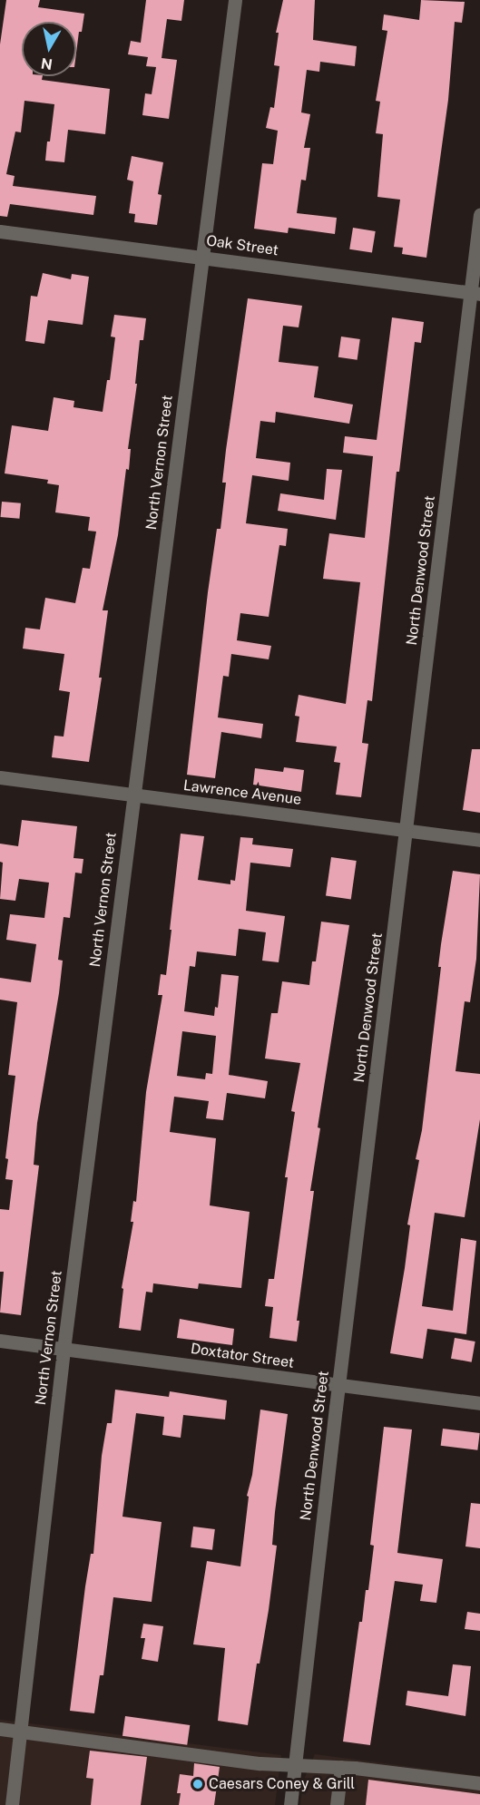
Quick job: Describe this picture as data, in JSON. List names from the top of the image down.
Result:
{
  "streets": {
    "street": [
      "Oak Street",
      "North Vernon Street",
      "North Denwood Street",
      "Lawrence Avenue",
      "Doxtator Street"
    ]
  },
  "crossings": [
    ["Oak Street", "North Vernon Street"],
    ["Oak Street", "North Denwood Street"],
    ["North Vernon Street", "Lawrence Avenue"],
    ["North Vernon Street", "Doxtator Street"],
    ["North Denwood Street", "Lawrence Avenue"],
    ["North Denwood Street", "Doxtator Street"]
  ],
  "places": ["Caesars Coney & Grill"],
  "north": "bottom"
}
